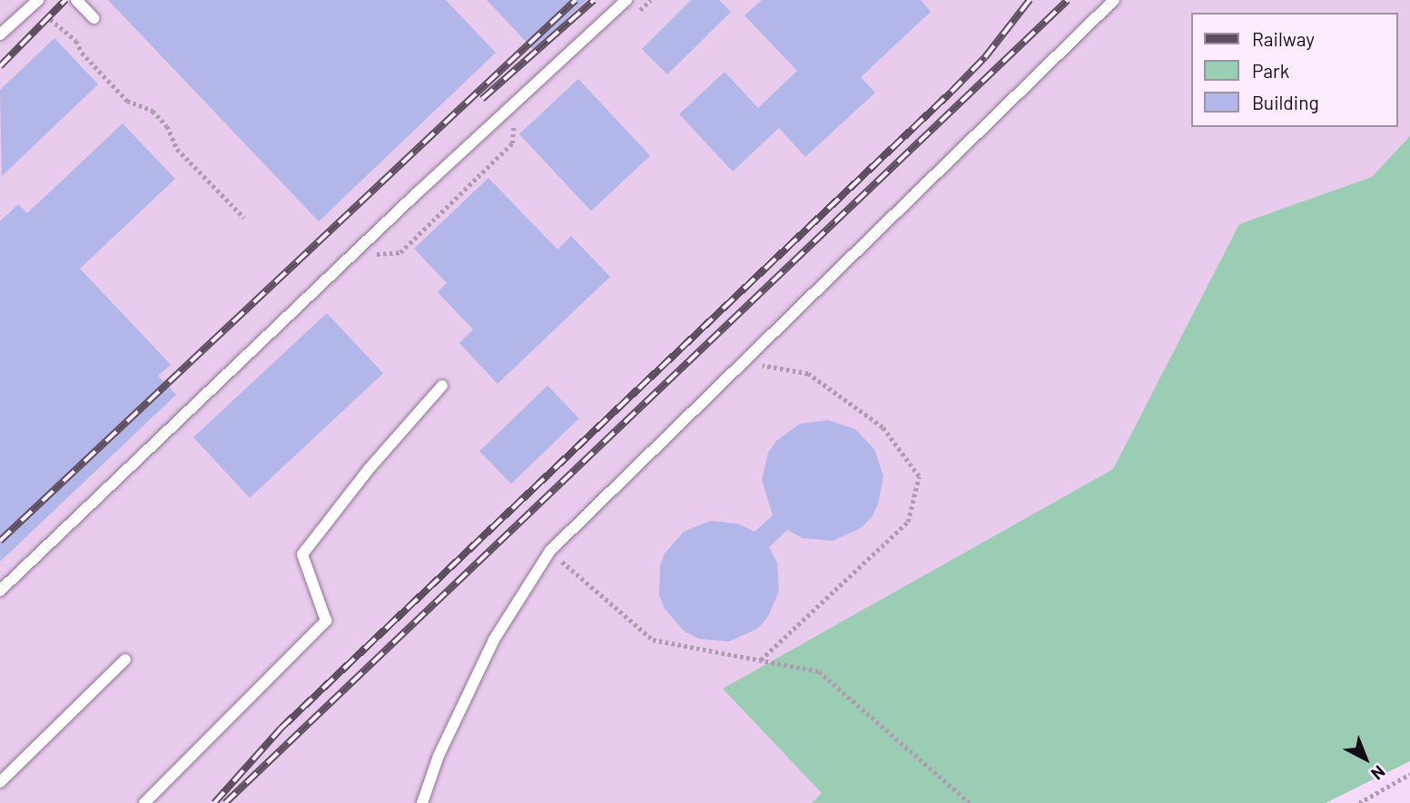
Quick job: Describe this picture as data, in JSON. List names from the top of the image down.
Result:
{
  "legend": ["Railway", "Park", "Building"],
  "north": "bottom right"
}
